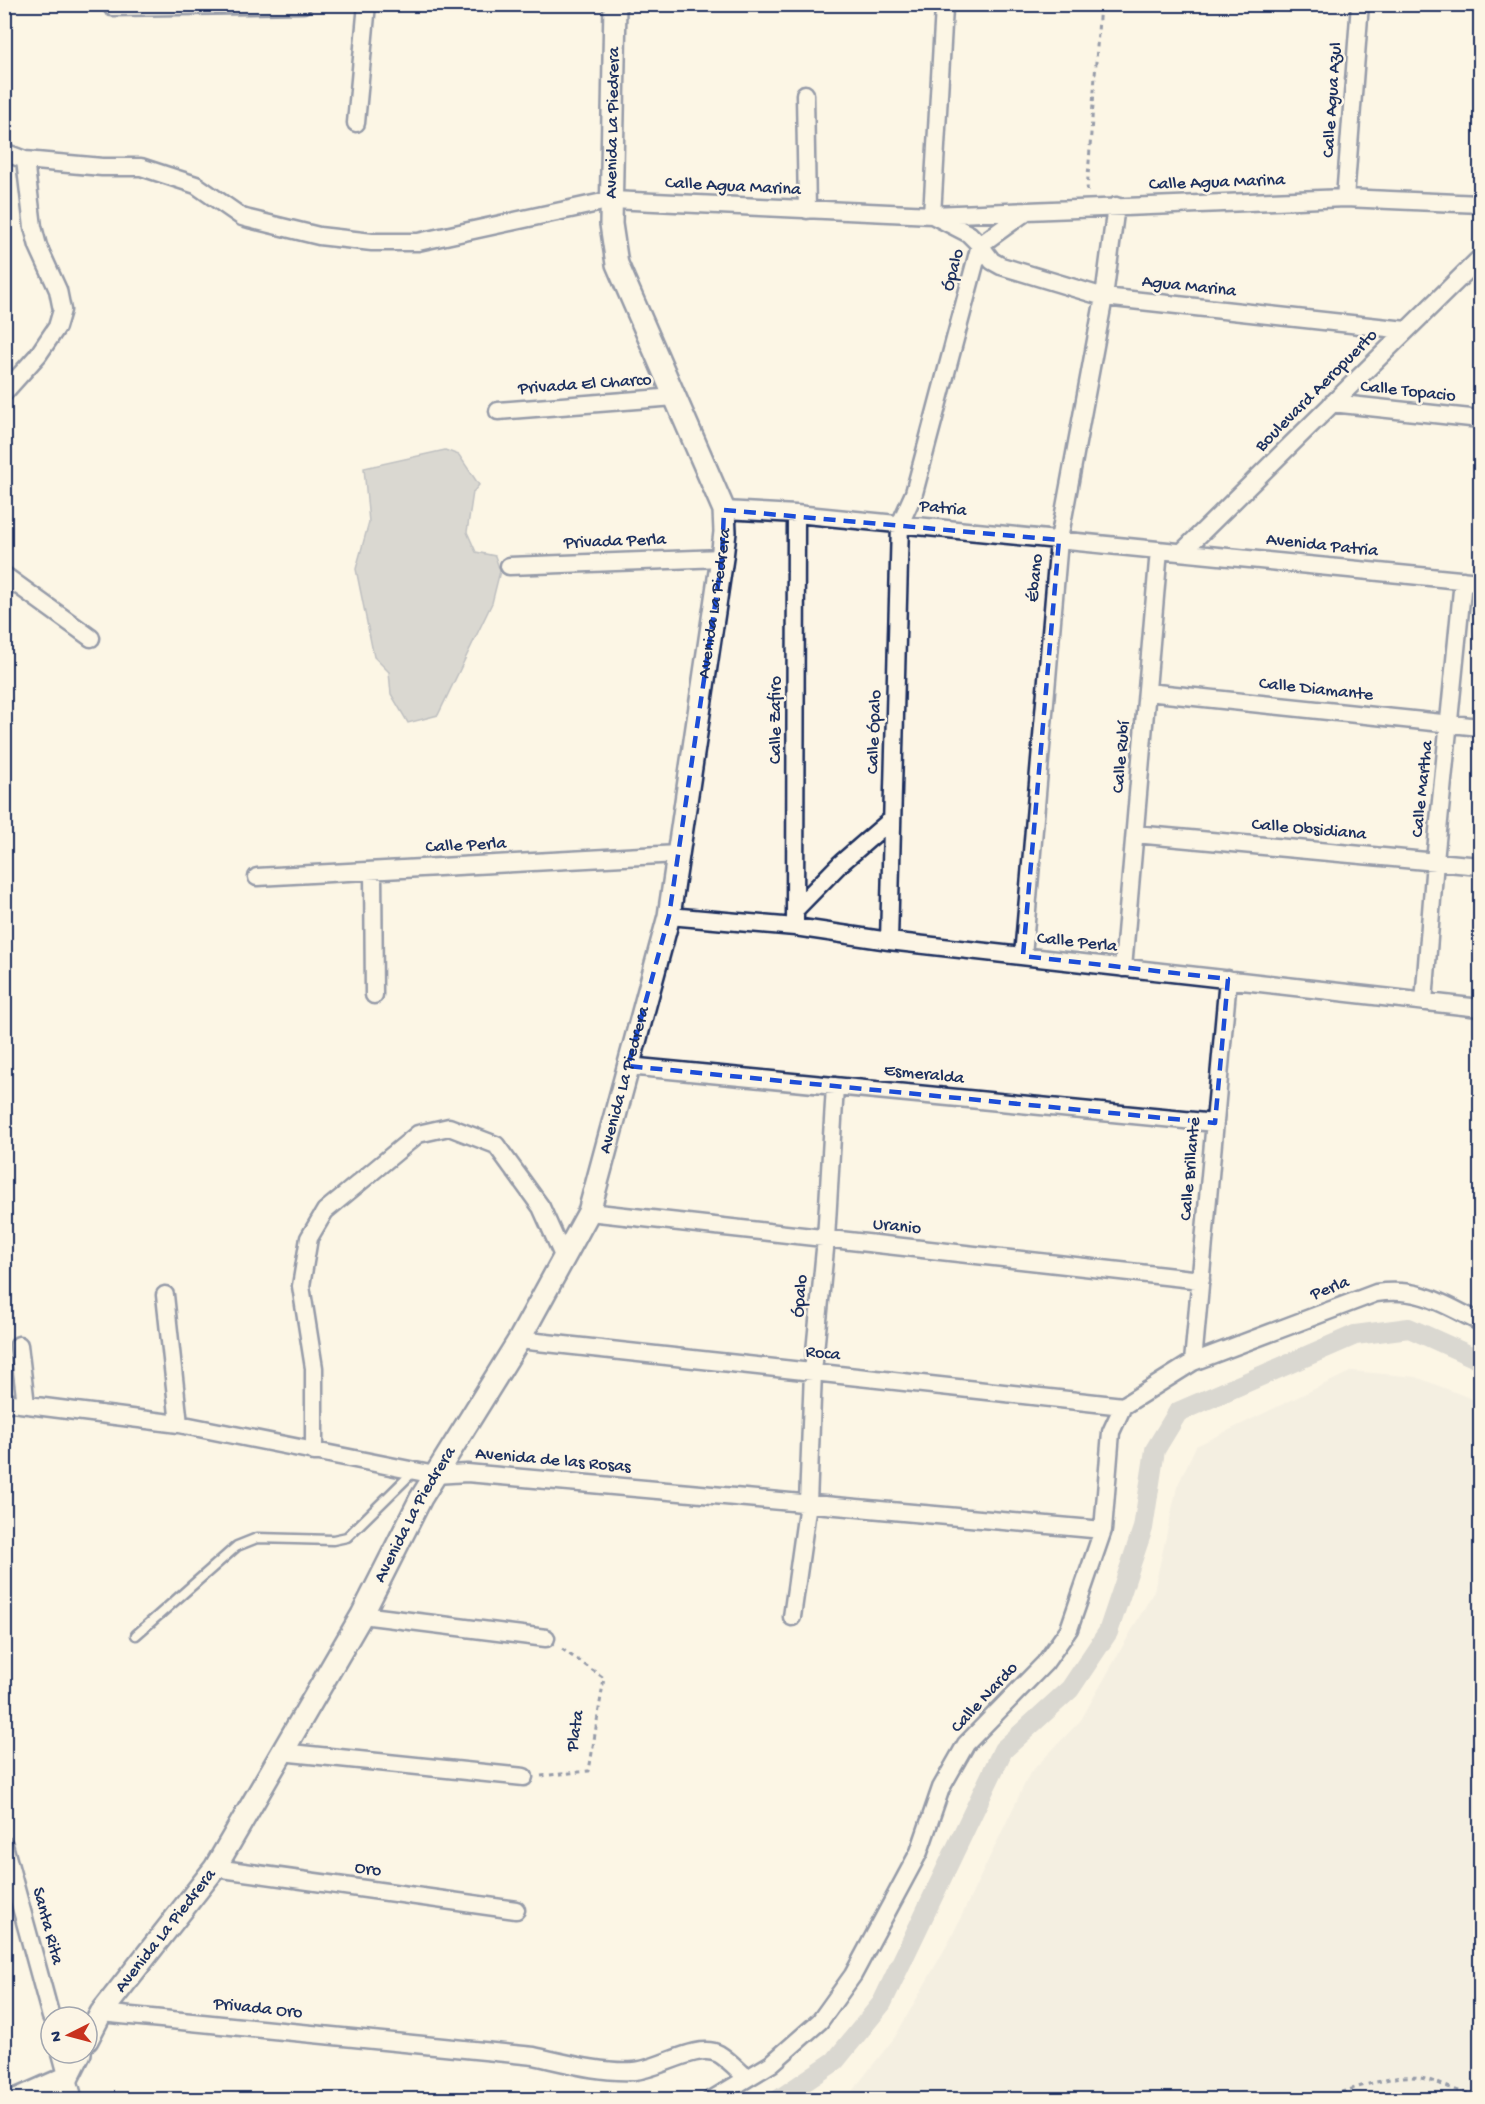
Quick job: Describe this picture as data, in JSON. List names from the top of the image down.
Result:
{
  "streets": {
    "street": [
      "Calle Agua Azul",
      "Avenida La Piedrera",
      "Calle Agua Marina",
      "Ópalo",
      "Agua Marina",
      "Privada El Charco",
      "Boulevard Aeropuerto",
      "Calle Topacio",
      "Patria",
      "Privada Perla",
      "Avenida Patria",
      "Ébano",
      "Calle Diamante",
      "Calle Zafiro",
      "Calle Ópalo",
      "Calle Rubí",
      "Calle Martha",
      "Calle Obsidiana",
      "Calle Perla",
      "Esmeralda",
      "Calle Brillante",
      "Uranio",
      "Perla",
      "Roca",
      "Avenida de las Rosas",
      "Calle Nardo",
      "Oro",
      "Santa Rita",
      "Privada Oro"
    ],
    "path": ["Plata"]
  },
  "crossings": [
    ["Calle Agua Azul", "Calle Agua Marina"],
    ["Avenida La Piedrera", "Calle Agua Marina"],
    ["Avenida La Piedrera", "Privada El Charco"],
    ["Avenida La Piedrera", "Patria"],
    ["Avenida La Piedrera", "Privada Perla"],
    ["Avenida La Piedrera", "Calle Perla"],
    ["Avenida La Piedrera", "Esmeralda"],
    ["Avenida La Piedrera", "Uranio"],
    ["Avenida La Piedrera", "Roca"],
    ["Avenida La Piedrera", "Avenida de las Rosas"],
    ["Avenida La Piedrera", "Oro"],
    ["Avenida La Piedrera", "Privada Oro"],
    ["Calle Agua Marina", "Ópalo"],
    ["Calle Agua Marina", "Ébano"],
    ["Ópalo", "Agua Marina"],
    ["Ópalo", "Patria"],
    ["Ópalo", "Calle Ópalo"],
    ["Ópalo", "Esmeralda"],
    ["Ópalo", "Uranio"],
    ["Ópalo", "Roca"],
    ["Ópalo", "Avenida de las Rosas"],
    ["Agua Marina", "Boulevard Aeropuerto"],
    ["Agua Marina", "Ébano"],
    ["Boulevard Aeropuerto", "Calle Topacio"],
    ["Boulevard Aeropuerto", "Avenida Patria"],
    ["Patria", "Avenida Patria"],
    ["Patria", "Ébano"],
    ["Patria", "Calle Zafiro"],
    ["Patria", "Calle Ópalo"],
    ["Patria", "Calle Rubí"],
    ["Avenida Patria", "Calle Rubí"],
    ["Avenida Patria", "Calle Martha"],
    ["Ébano", "Calle Perla"],
    ["Calle Diamante", "Calle Rubí"],
    ["Calle Diamante", "Calle Martha"],
    ["Calle Zafiro", "Calle Perla"],
    ["Calle Ópalo", "Calle Perla"],
    ["Calle Rubí", "Calle Obsidiana"],
    ["Calle Rubí", "Calle Perla"],
    ["Calle Martha", "Calle Obsidiana"],
    ["Calle Martha", "Calle Perla"],
    ["Calle Perla", "Calle Brillante"],
    ["Esmeralda", "Calle Brillante"],
    ["Calle Brillante", "Uranio"],
    ["Calle Brillante", "Perla"],
    ["Roca", "Calle Nardo"],
    ["Avenida de las Rosas", "Calle Nardo"],
    ["Calle Nardo", "Privada Oro"]
  ],
  "north": "left"
}
